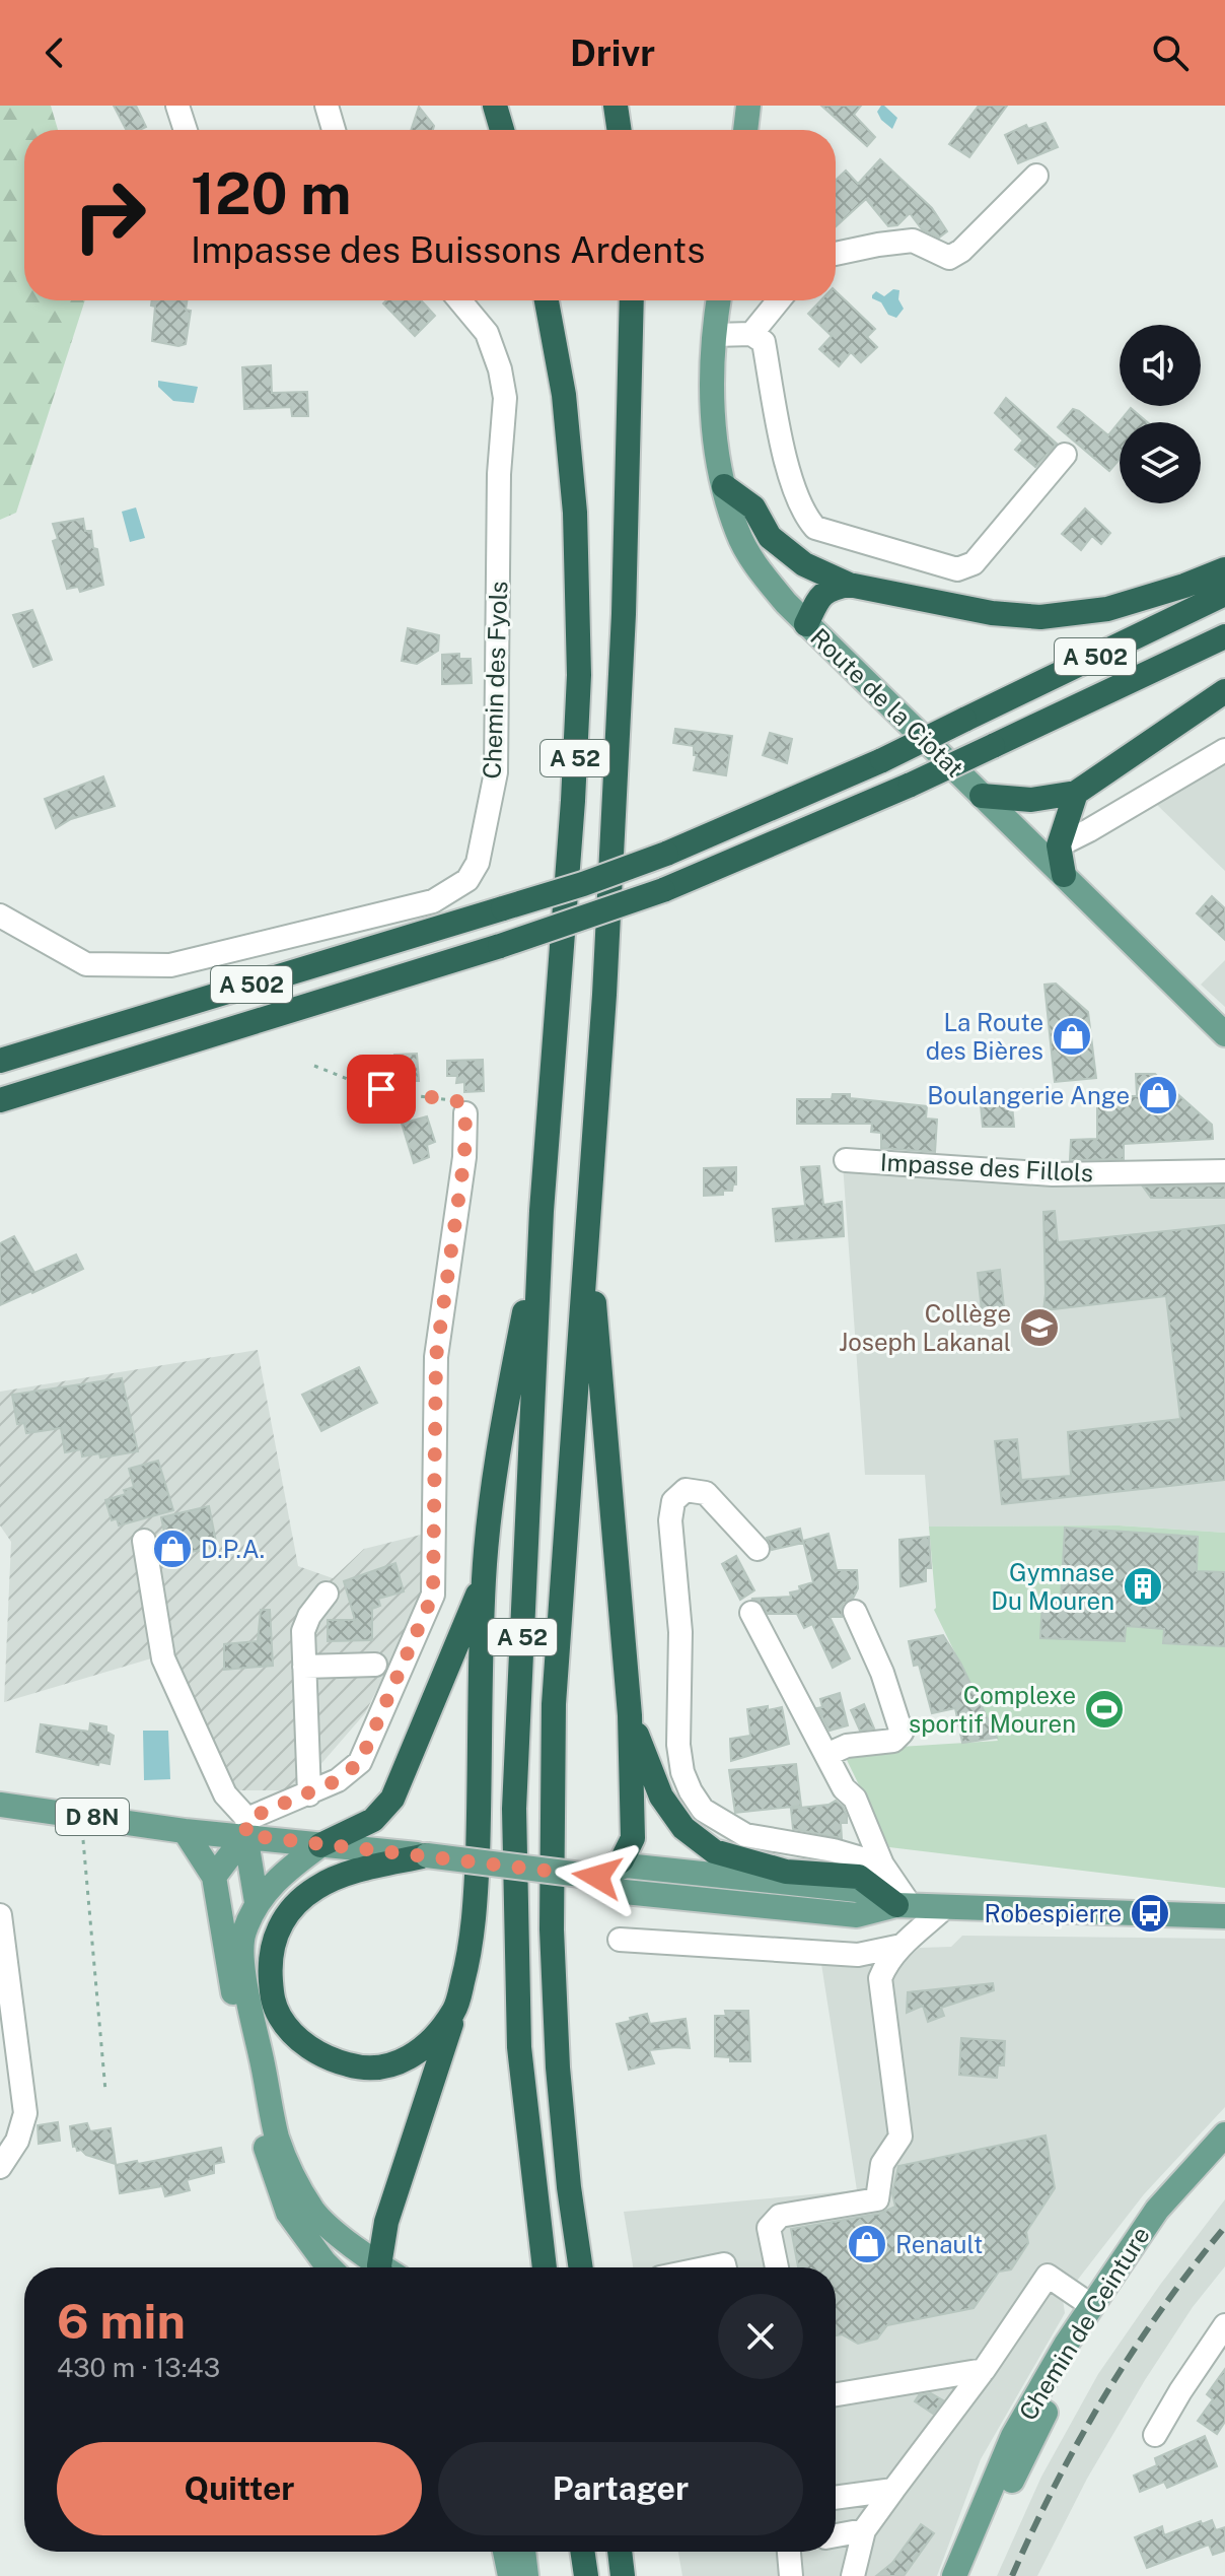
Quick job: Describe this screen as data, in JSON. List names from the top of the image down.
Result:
{
  "streets": {
    "highway": ["A 502", "A 52"],
    "main road": ["Route de la Ciotat", "D 8N", "Chemin de Ceinture"],
    "street": ["Chemin des Fyols", "Impasse des Fillols"]
  },
  "places": {
    "shop": [
      "La Route des Bières",
      "Boulangerie Ange",
      "D.P.A.",
      "Renault"
    ],
    "school or university": ["Collège Joseph Lakanal"],
    "building": ["Gymnase Du Mouren"],
    "sports": ["Complexe sportif Mouren"],
    "bus stop": ["Robespierre"]
  },
  "page": {
    "header": "Drivr",
    "turn": ["120 m", "Impasse des Buissons Ardents"],
    "heading": ["6 min", "430 m · 13:43"],
    "buttons": ["Quitter", "Partager"]
  }
}
